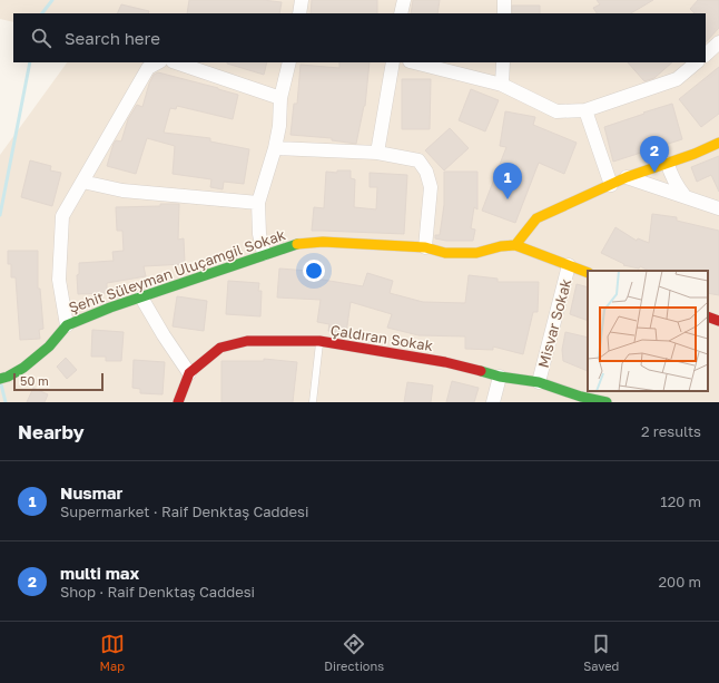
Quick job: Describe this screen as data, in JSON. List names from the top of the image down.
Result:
{
  "streets": {
    "street": ["Şehit Süleyman Uluçamgil Sokak", "Misvar Sokak", "Çaldıran Sokak"]
  },
  "crossings": [
    ["Misvar Sokak", "Çaldıran Sokak"]
  ],
  "scale_bar": "50 m",
  "page": {
    "search": "Search here",
    "pins": ["2", "1"],
    "scale": "50 m",
    "heading": ["Nearby", "2 results"],
    "list": [
      {
        "mark": "1",
        "name": "Nusmar",
        "note": "Supermarket · Raif Denktaş Caddesi",
        "value": "120 m"
      },
      {
        "mark": "2",
        "name": "multi max",
        "note": "Shop · Raif Denktaş Caddesi",
        "value": "200 m"
      }
    ],
    "nav": ["Map", "Directions", "Saved"]
  }
}
